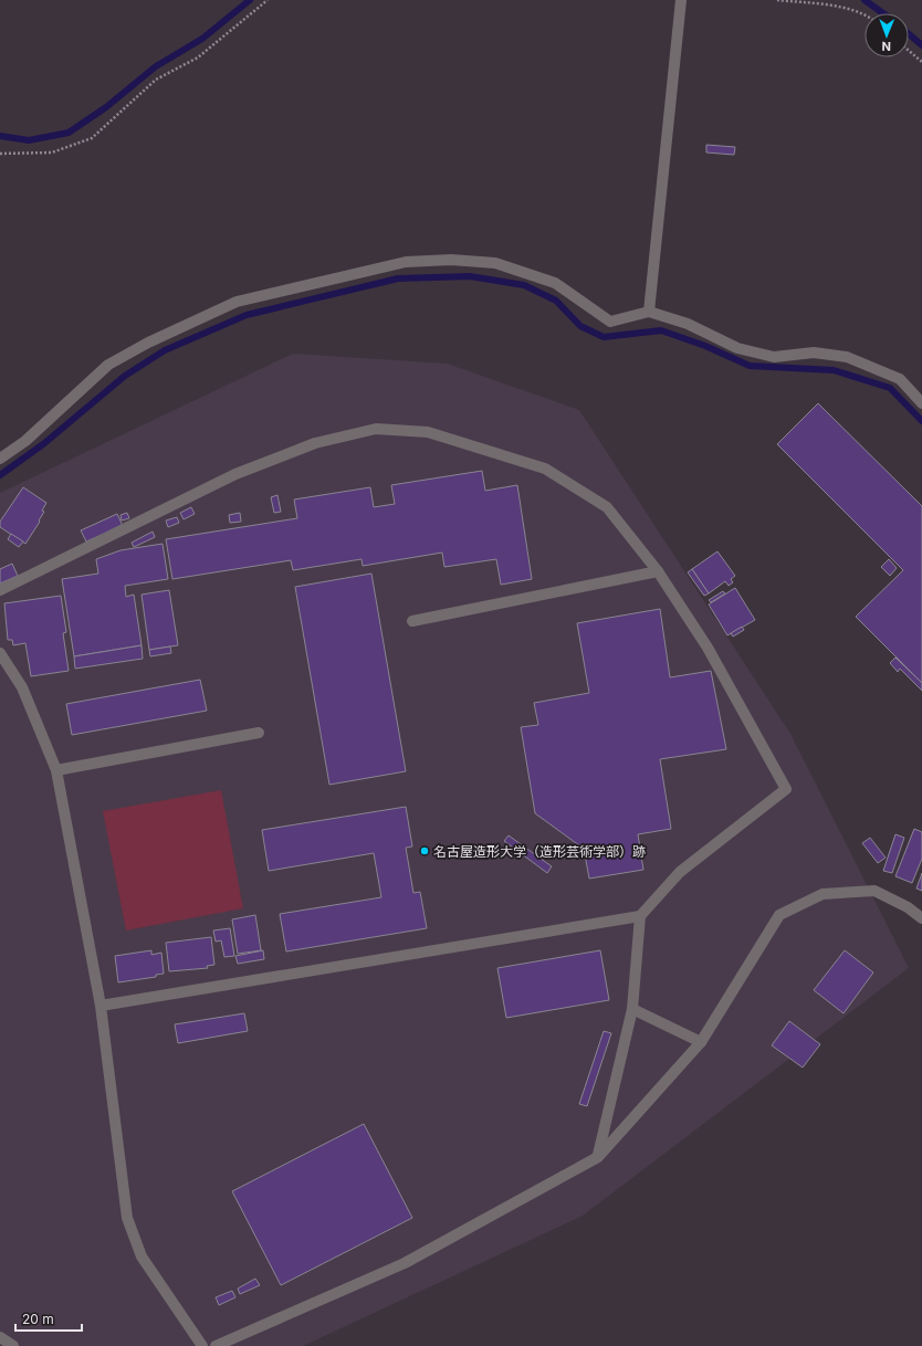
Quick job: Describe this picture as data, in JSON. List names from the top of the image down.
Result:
{
  "places": ["名古屋造形大学（造形芸術学部）跡"],
  "scale_bar": "20 m",
  "north": "bottom"
}
